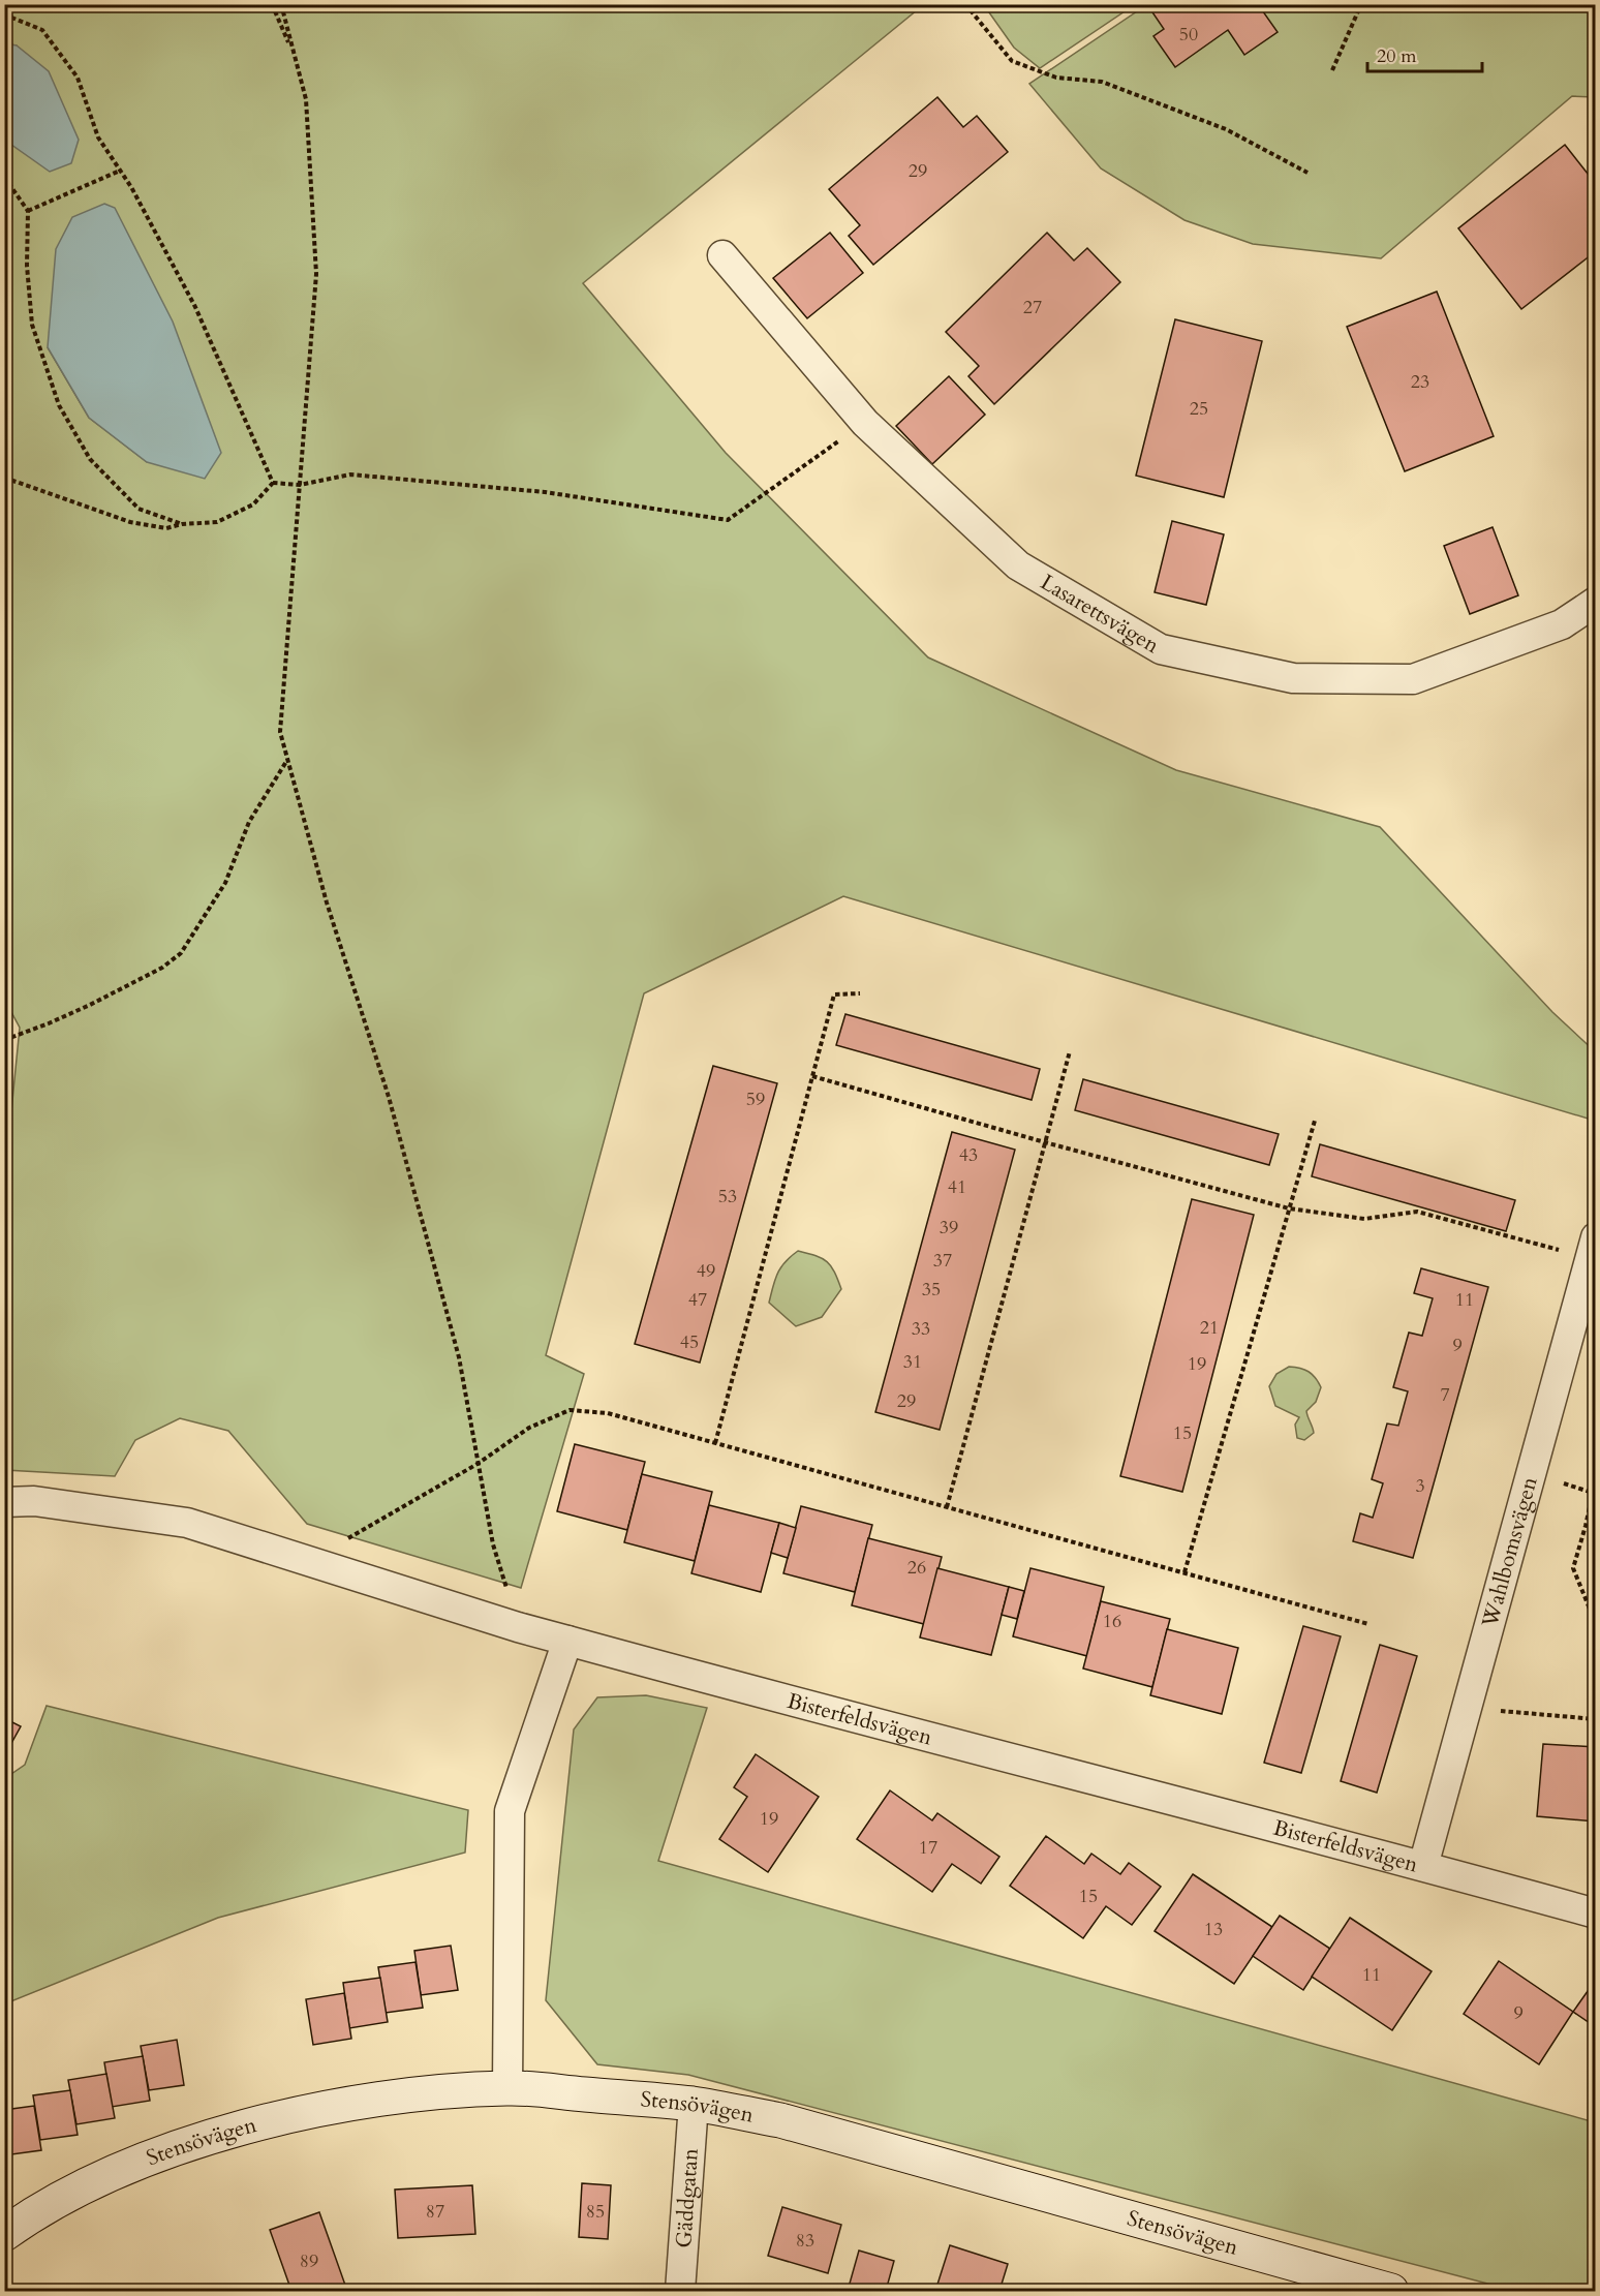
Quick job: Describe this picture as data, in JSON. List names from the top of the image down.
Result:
{
  "streets": {
    "street": [
      "Lasarettsvägen",
      "Wahlbomsvägen",
      "Bisterfeldsvägen",
      "Stensövägen",
      "Gäddgatan"
    ]
  },
  "crossings": [
    ["Wahlbomsvägen", "Bisterfeldsvägen"],
    ["Stensövägen", "Gäddgatan"]
  ],
  "house_numbers": [
    "50",
    "29",
    "27",
    "23",
    "25",
    "59",
    "43",
    "41",
    "53",
    "39",
    "37",
    "49",
    "35",
    "47",
    "11",
    "21",
    "33",
    "45",
    "9",
    "31",
    "19",
    "7",
    "29",
    "15",
    "3",
    "26",
    "16",
    "19",
    "17",
    "15",
    "13",
    "11",
    "9",
    "87",
    "85",
    "83",
    "89"
  ],
  "scale_bar": "20 m"
}
